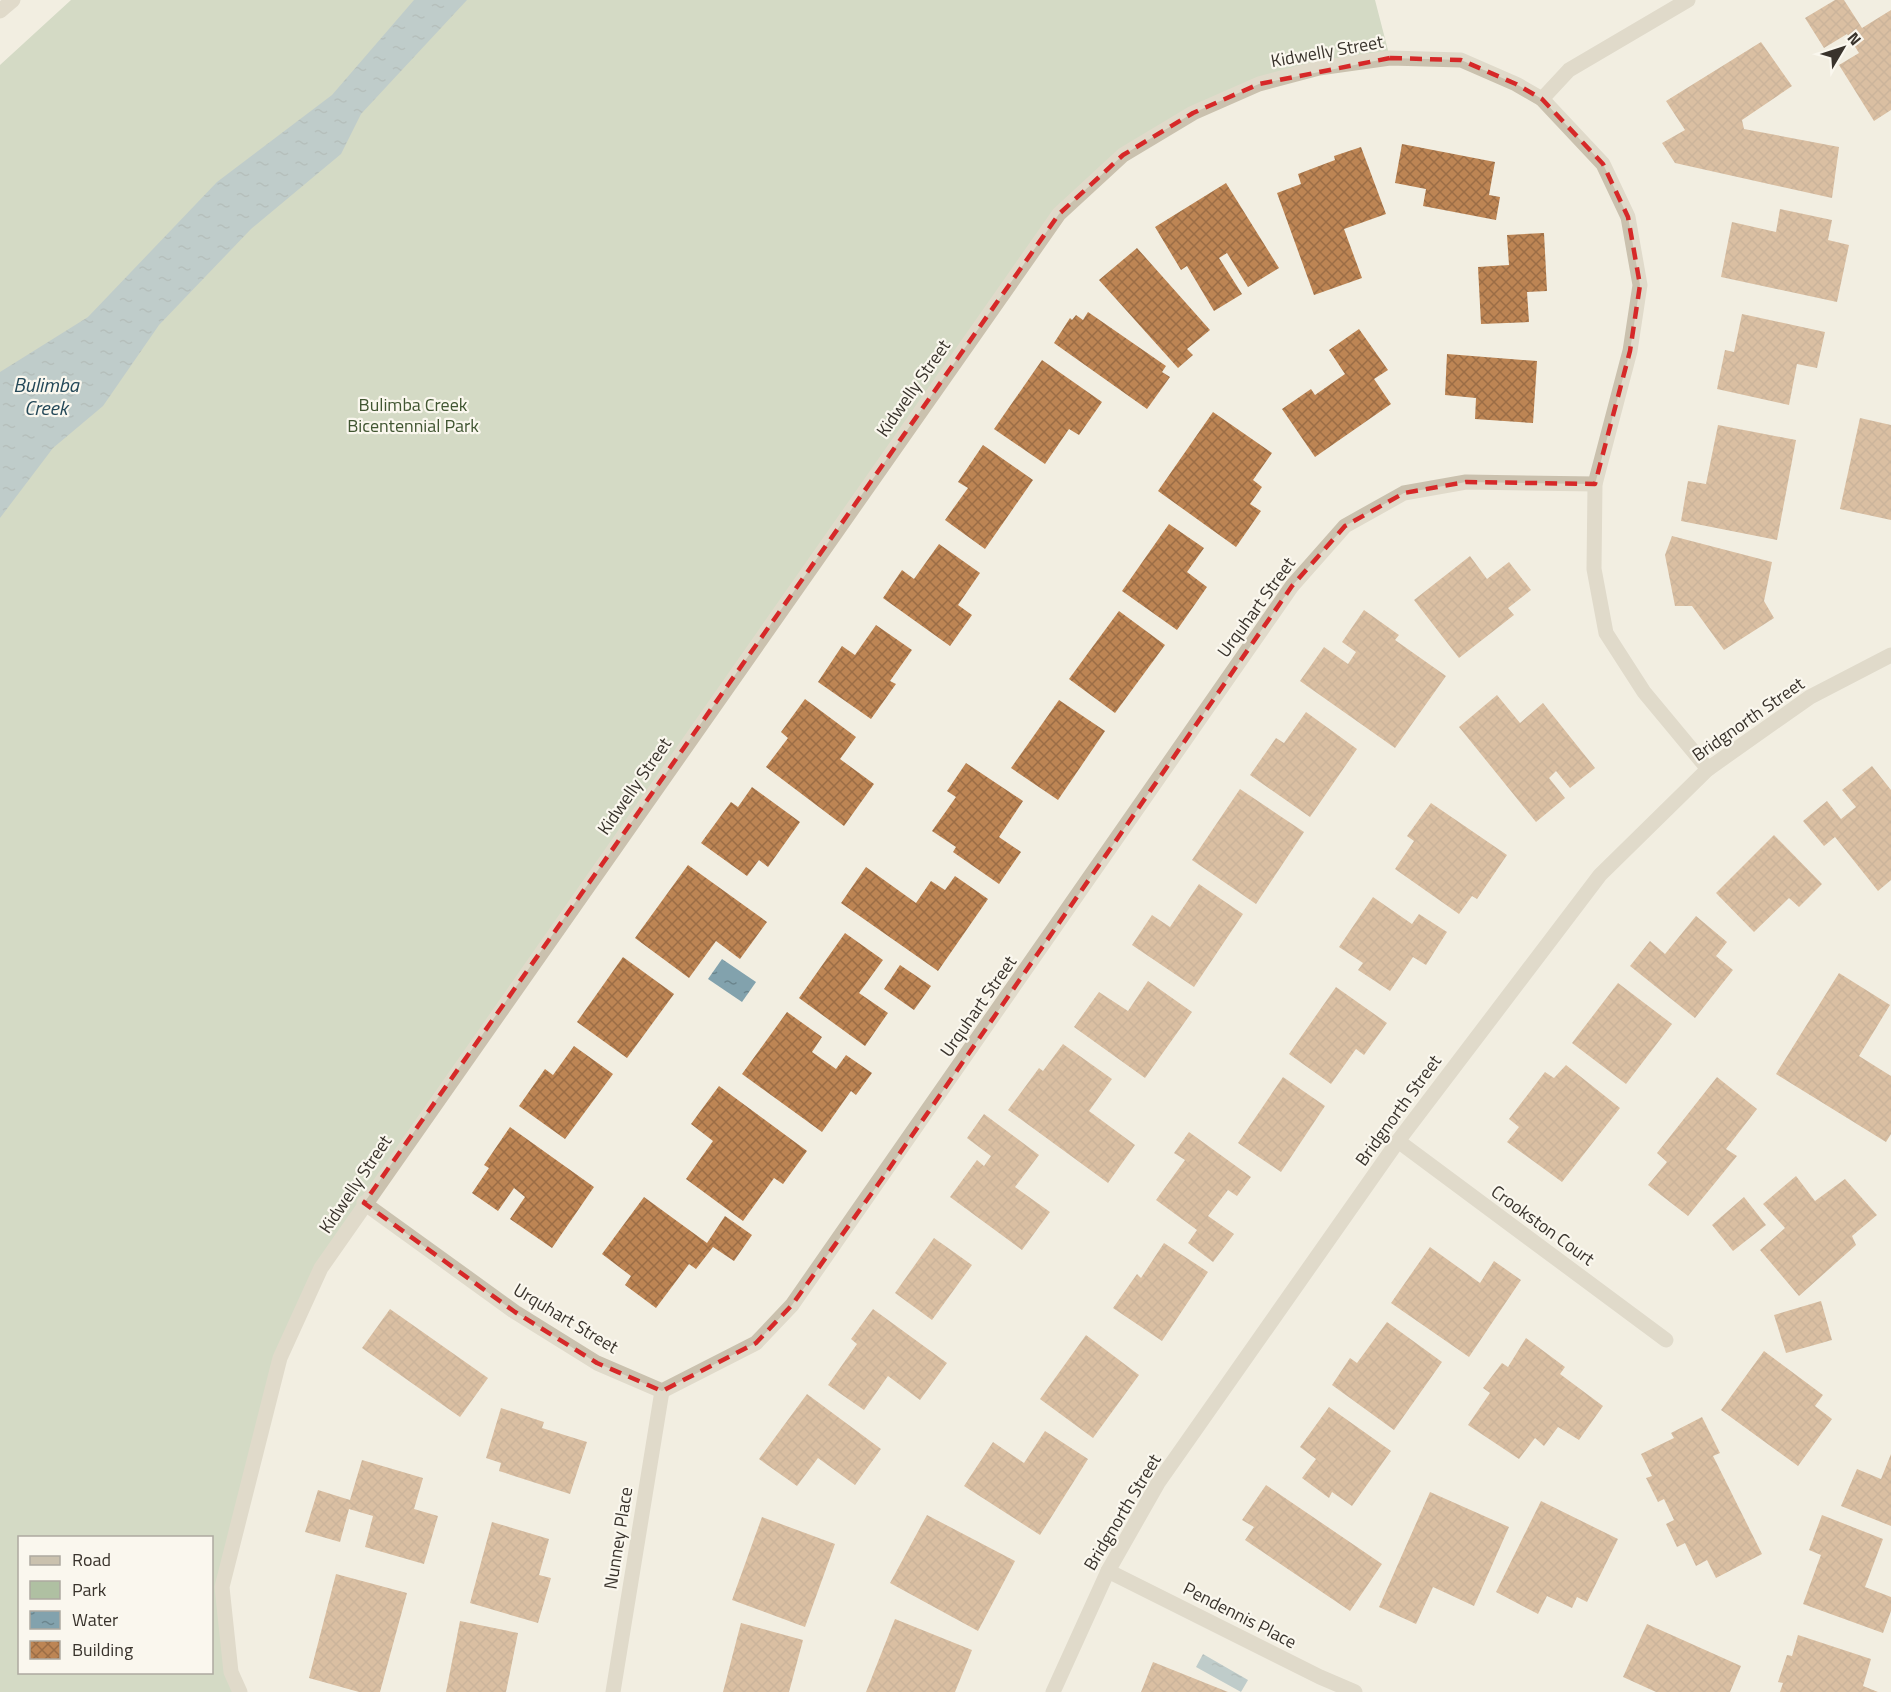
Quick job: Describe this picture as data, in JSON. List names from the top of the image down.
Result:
{
  "streets": {
    "street": [
      "Kidwelly Street",
      "Urquhart Street",
      "Bridgnorth Street",
      "Crookston Court",
      "Nunney Place",
      "Pendennis Place"
    ]
  },
  "crossings": [
    ["Kidwelly Street", "Urquhart Street"],
    ["Kidwelly Street", "Bridgnorth Street"],
    ["Urquhart Street", "Nunney Place"],
    ["Bridgnorth Street", "Crookston Court"],
    ["Bridgnorth Street", "Pendennis Place"]
  ],
  "water": ["Bulimba Creek"],
  "parks": ["Bulimba Creek Bicentennial Park"],
  "legend": [
    "Road",
    "Park",
    "Water",
    "Building"
  ],
  "north": "top right"
}
